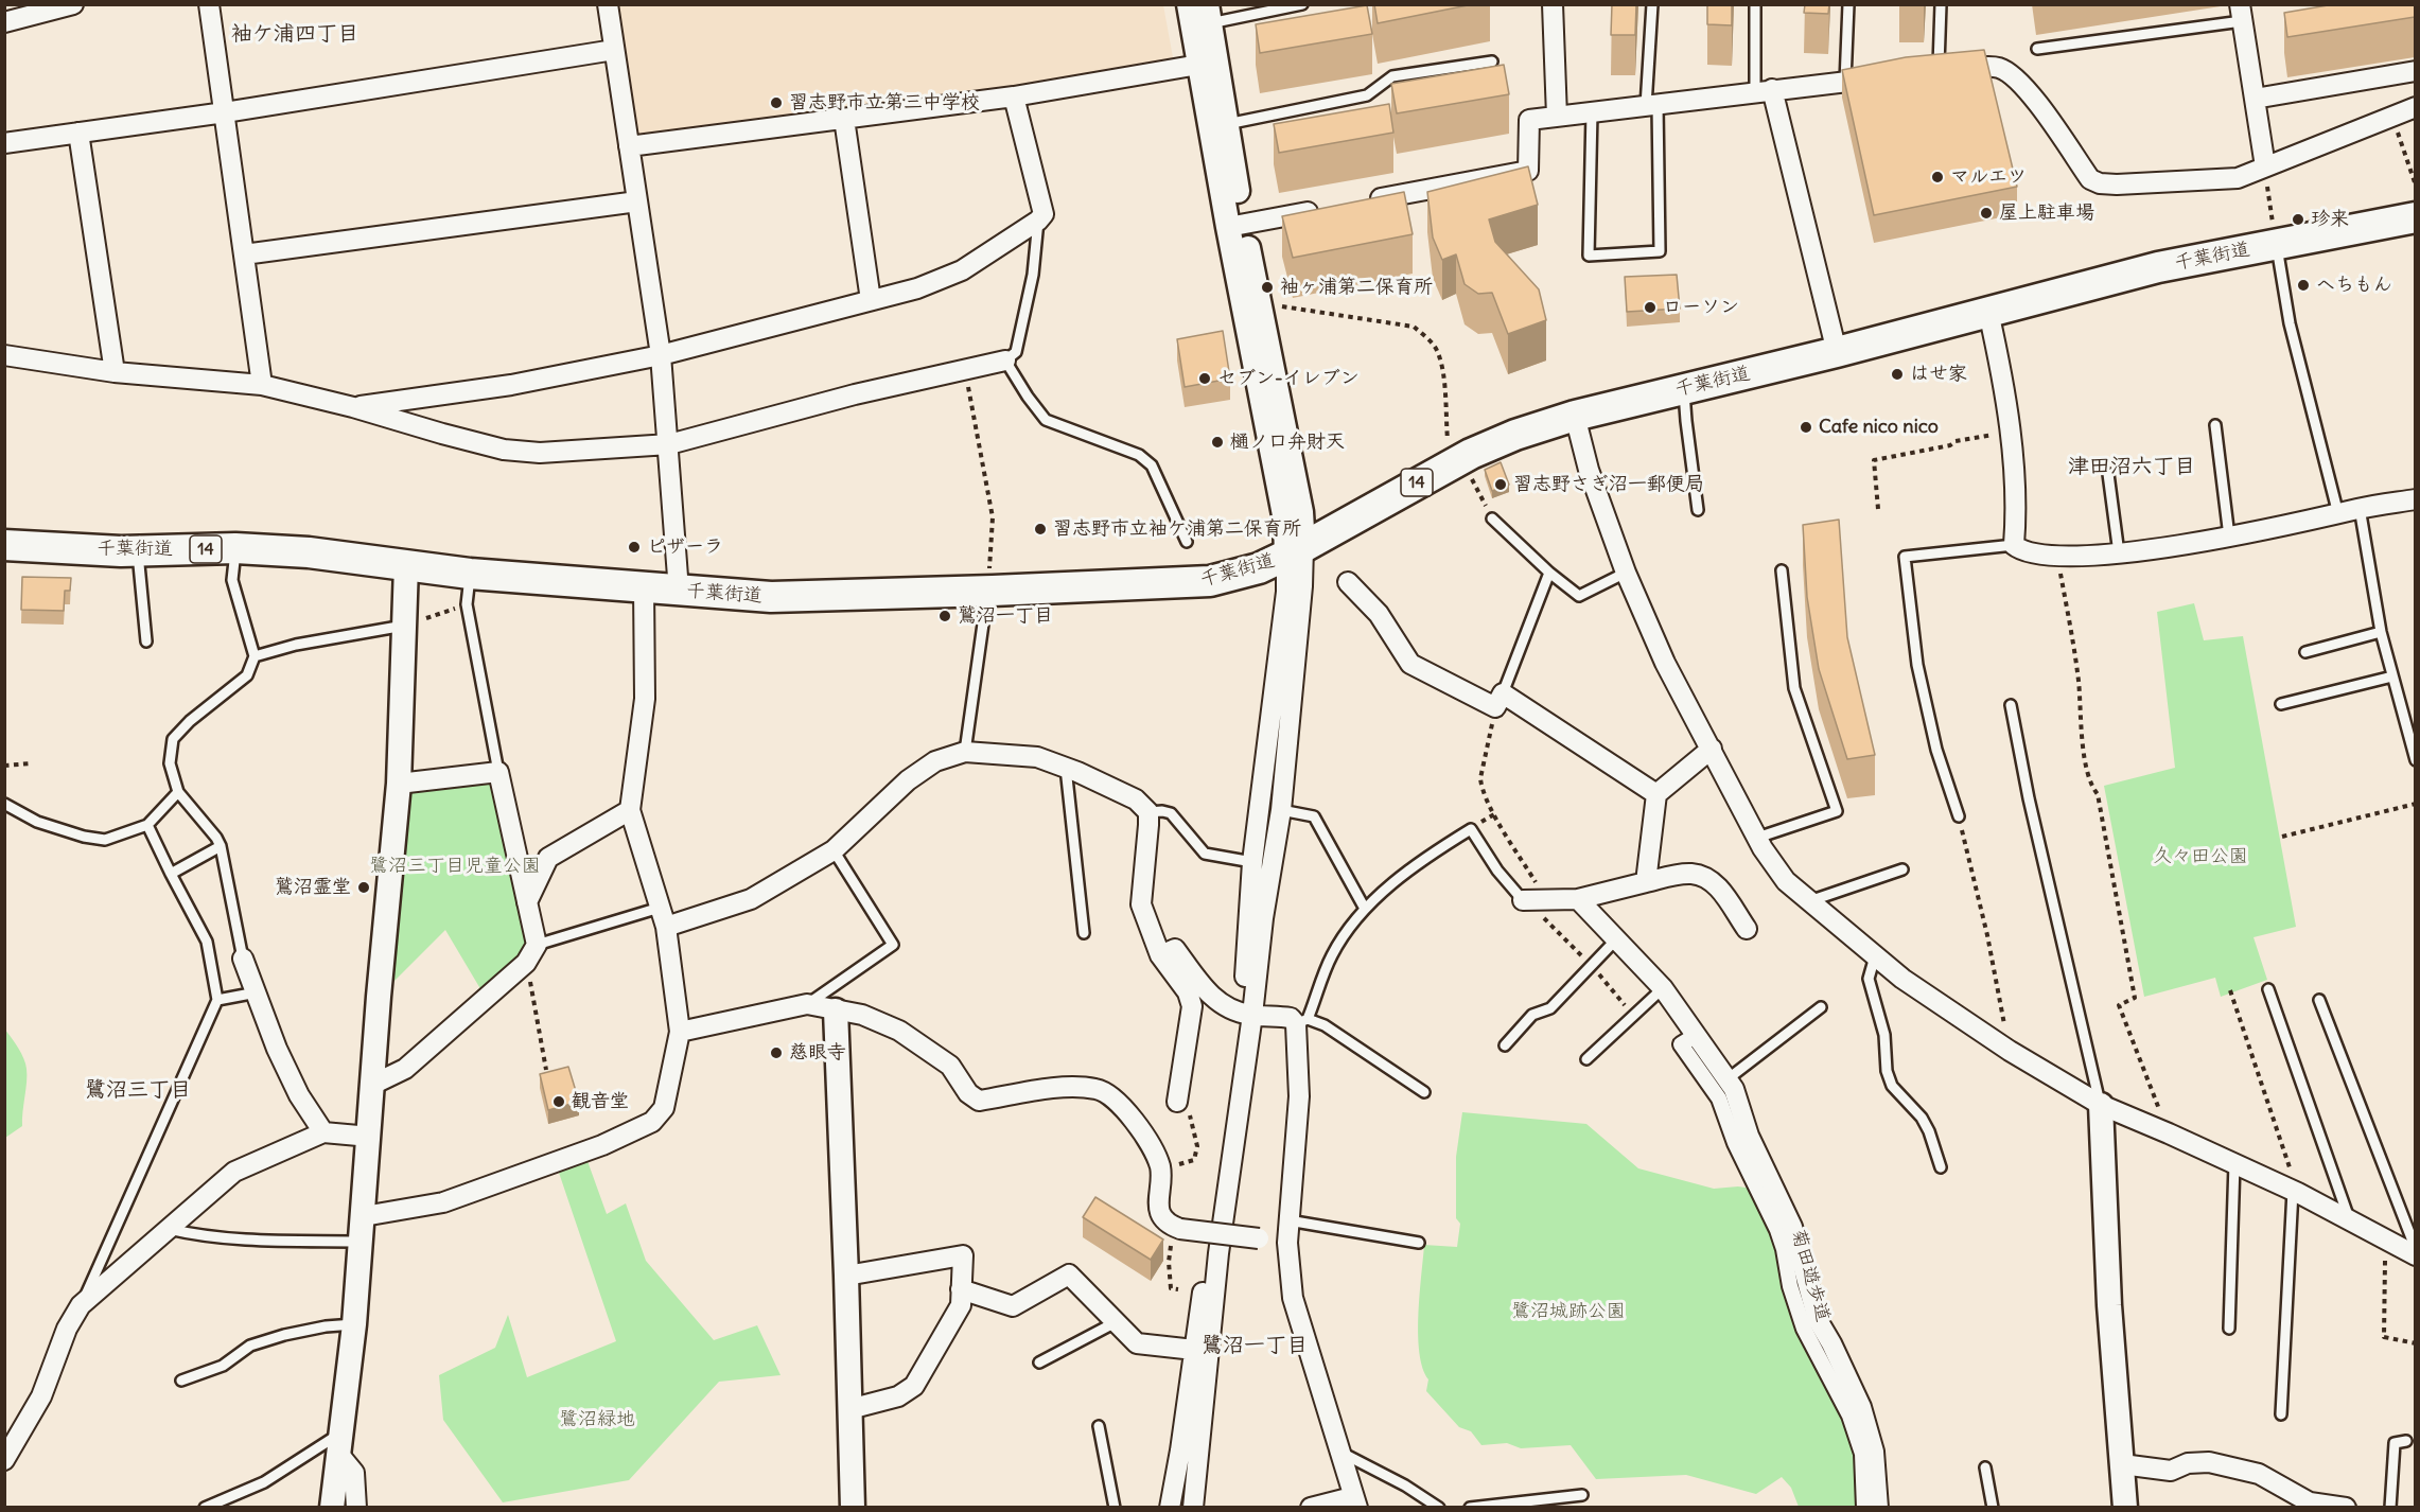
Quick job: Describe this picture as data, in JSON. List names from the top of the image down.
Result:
{
  "streets": {
    "highway": ["千葉街道", "14"],
    "street": ["菊田遊歩道"]
  },
  "districts": [
    "袖ケ浦四丁目",
    "津田沼六丁目",
    "鷺沼三丁目",
    "鷺沼一丁目"
  ],
  "parks": [
    "久々田公園",
    "鷺沼三丁目児童公園",
    "鷺沼城跡公園",
    "鷺沼緑地"
  ],
  "places": [
    "習志野市立第三中学校",
    "マルエツ",
    "屋上駐車場",
    "珍来",
    "へちもん",
    "袖ヶ浦第二保育所",
    "ローソン",
    "はせ家",
    "セブン-イレブン",
    "Cafe nico nico",
    "樋ノ口弁財天",
    "習志野さぎ沼一郵便局",
    "習志野市立袖ケ浦第二保育所",
    "ピザーラ",
    "鷲沼一丁目",
    "鷲沼霊堂",
    "慈眼寺",
    "観音堂"
  ]
}
